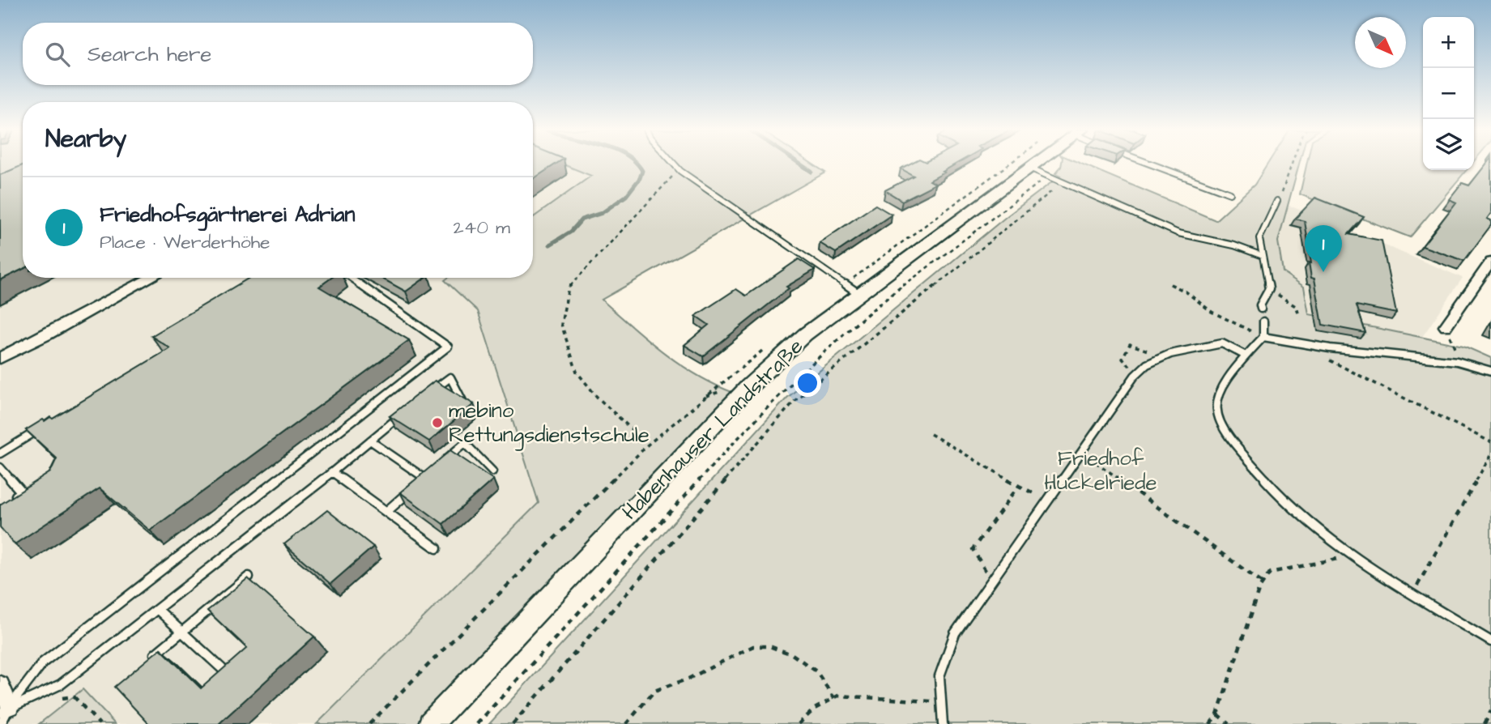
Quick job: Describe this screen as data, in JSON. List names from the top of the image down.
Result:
{
  "streets": {
    "street": ["Habenhauser Landstraße"]
  },
  "parks": ["Friedhof Huckelriede"],
  "places": ["mebino Rettungsdienstschule"],
  "north": "bottom right",
  "page": {
    "map_buttons": ["+", "−"],
    "search": "Search here",
    "heading": "Nearby",
    "list": [
      {
        "mark": "1",
        "name": "Friedhofsgärtnerei Adrian",
        "note": "Place · Werderhöhe",
        "value": "240 m"
      }
    ],
    "pins": "1"
  }
}
